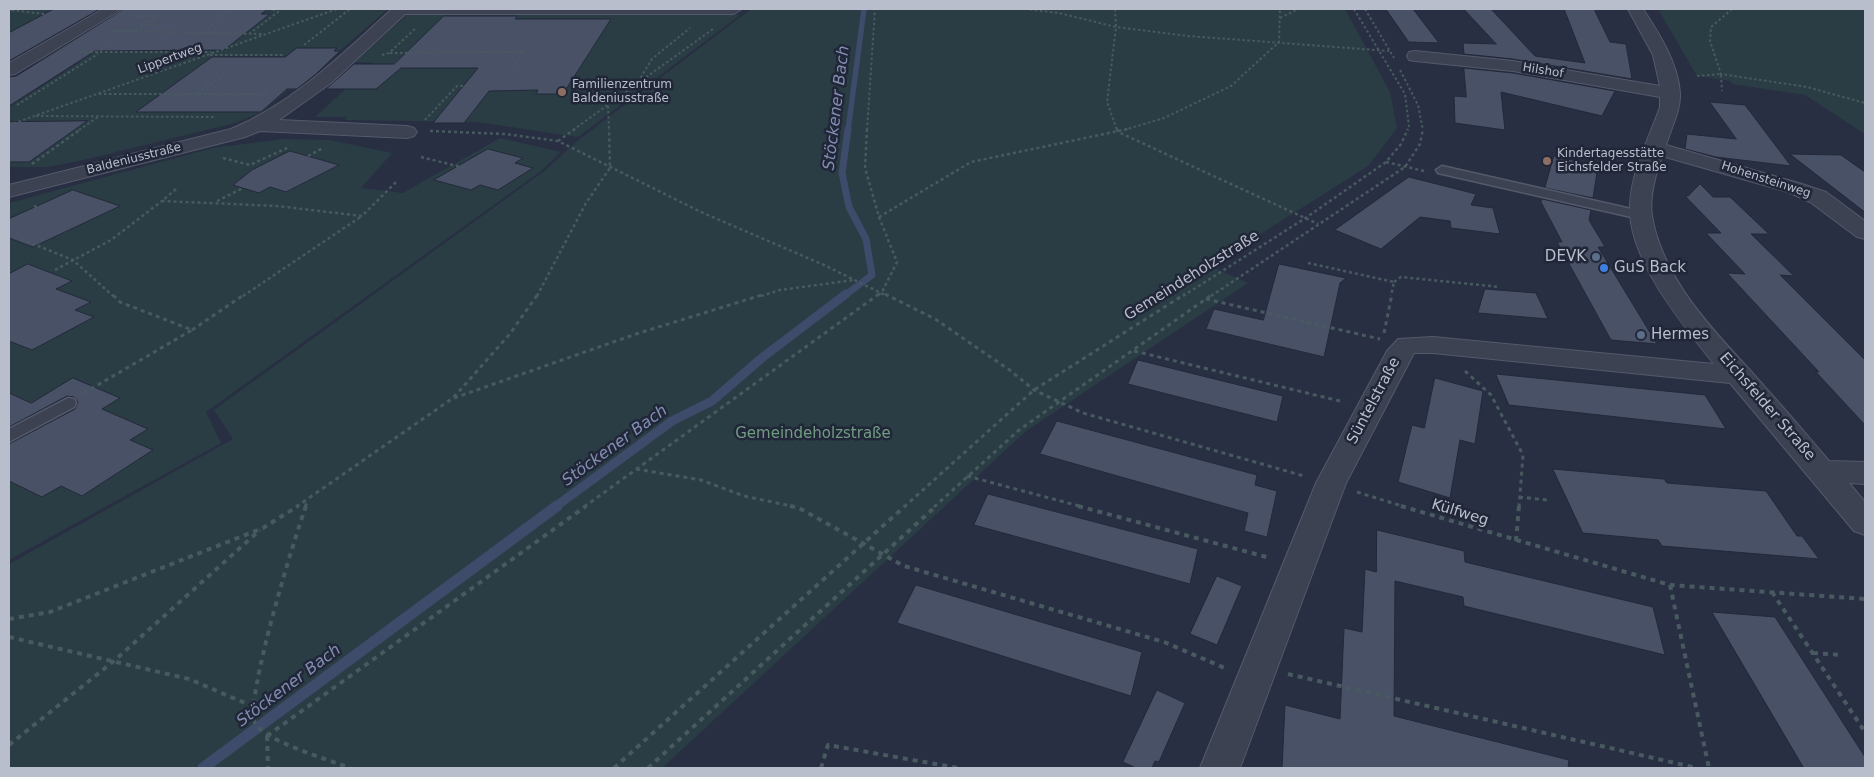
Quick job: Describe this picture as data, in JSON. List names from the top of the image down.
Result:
{
  "streets": {
    "street": [
      "Hilshof",
      "Baldeniusstraße",
      "Hohensteinweg",
      "Süntelstraße",
      "Eichsfelder Straße"
    ],
    "path": ["Lippertweg", "Gemeindeholzstraße", "Külfweg"]
  },
  "crossings": [
    ["Hilshof", "Eichsfelder Straße"],
    ["Hohensteinweg", "Eichsfelder Straße"],
    ["Gemeindeholzstraße", "Külfweg"],
    ["Süntelstraße", "Eichsfelder Straße"],
    ["Süntelstraße", "Külfweg"]
  ],
  "water": ["Stöckener Bach"],
  "parks": ["Gemeindeholzstraße"],
  "places": [
    "Familienzentrum Baldeniusstraße",
    "Kindertagesstätte Eichsfelder Straße",
    "DEVK",
    "GuS Back",
    "Hermes"
  ]
}
